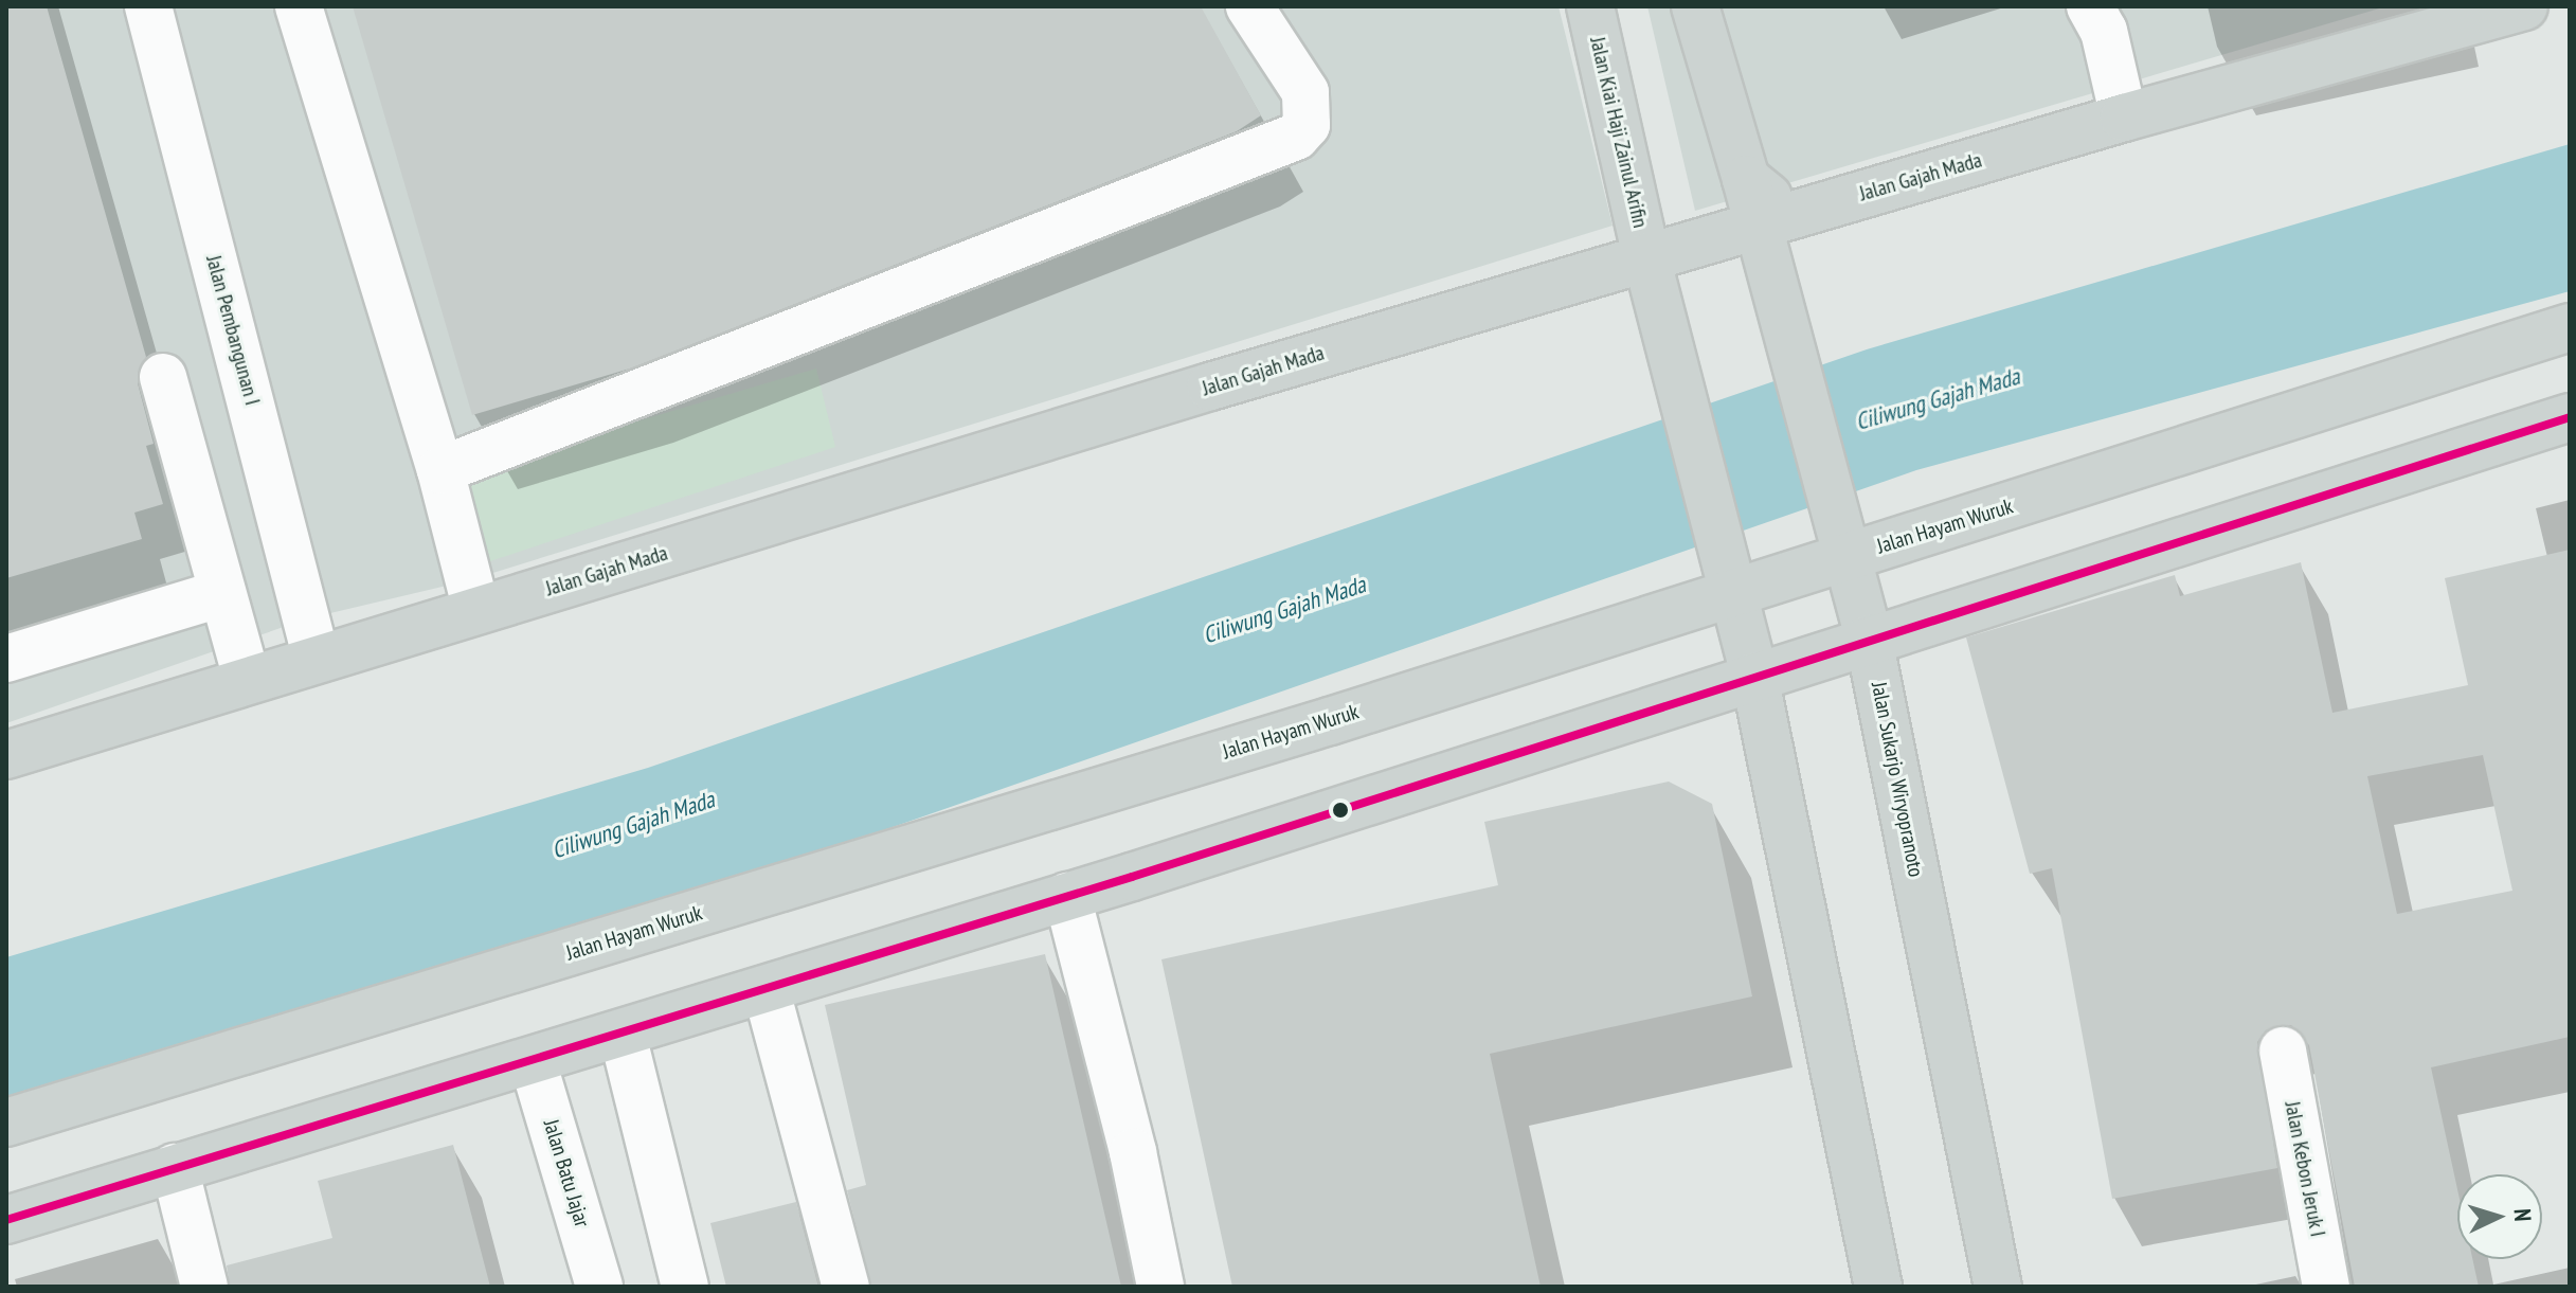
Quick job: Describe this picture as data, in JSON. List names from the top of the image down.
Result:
{
  "streets": {
    "main road": [
      "Jalan Kiai Haji Zainul Arifin",
      "Jalan Gajah Mada",
      "Jalan Hayam Wuruk",
      "Jalan Sukarjo Wiryopranoto"
    ],
    "street": ["Jalan Pembangunan I", "Jalan Kebon Jeruk I", "Jalan Batu Jajar"]
  },
  "crossings": [
    ["Jalan Kiai Haji Zainul Arifin", "Jalan Gajah Mada"],
    ["Jalan Gajah Mada", "Jalan Pembangunan I"],
    ["Jalan Gajah Mada", "Jalan Sukarjo Wiryopranoto"],
    ["Jalan Hayam Wuruk", "Jalan Sukarjo Wiryopranoto"]
  ],
  "water": ["Ciliwung Gajah Mada"],
  "north": "right"
}
